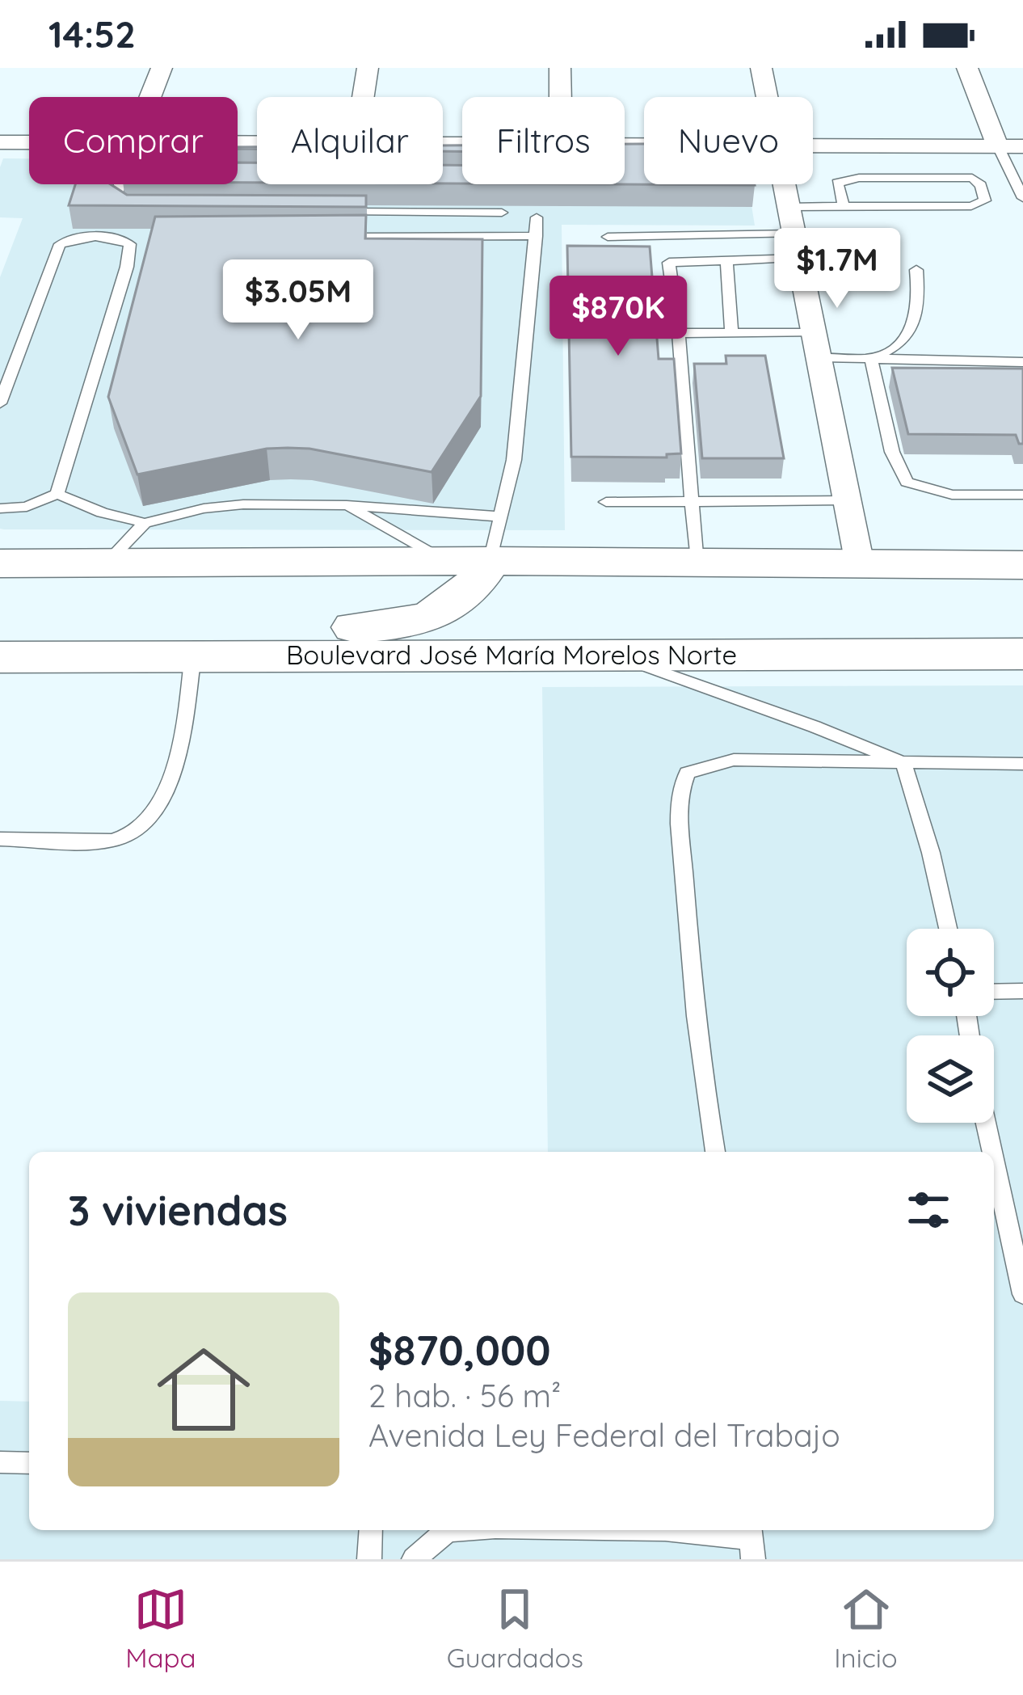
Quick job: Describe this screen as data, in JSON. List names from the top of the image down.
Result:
{
  "streets": {
    "main road": ["Boulevard José María Morelos Norte"]
  },
  "page": {
    "status": "14:52",
    "chip": [
      "Comprar",
      "Alquilar",
      "Filtros",
      "Nuevo"
    ],
    "price": ["$1.7M", "$3.05M", "$870K"],
    "heading": "3 viviendas",
    "list": [
      {
        "name": "$870,000",
        "note": "2 hab. · 56 m² · Avenida Ley Federal del Trabajo"
      }
    ],
    "tabs": ["Mapa", "Guardados", "Inicio"]
  }
}
